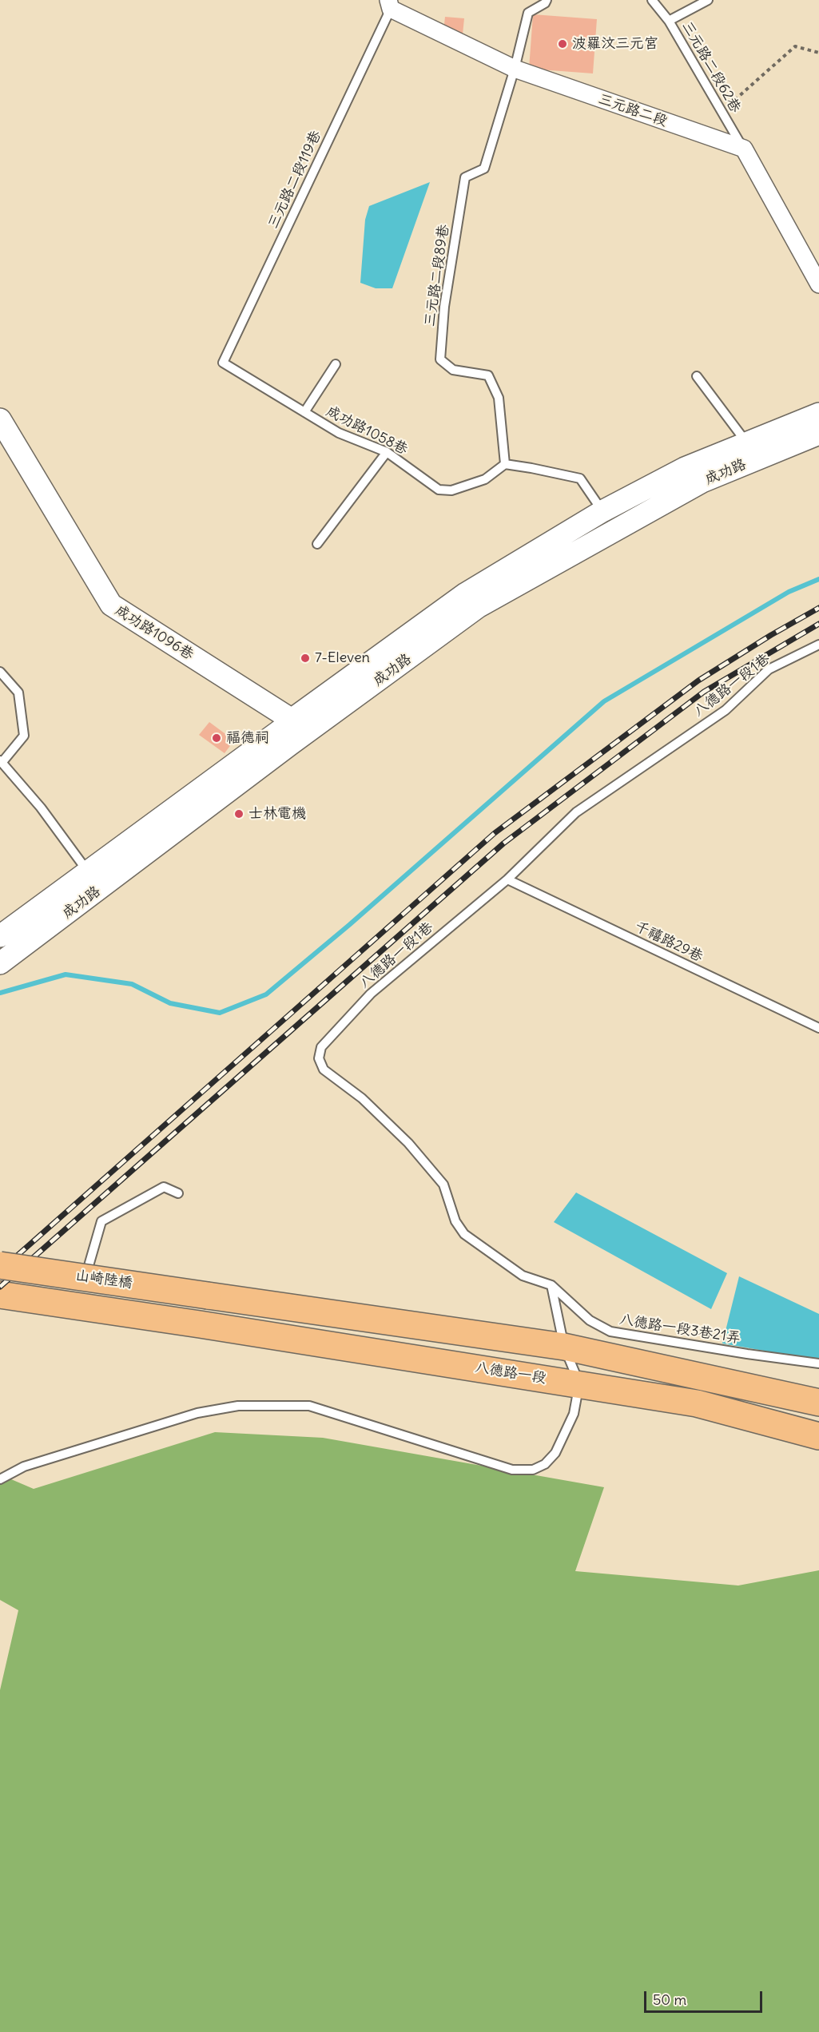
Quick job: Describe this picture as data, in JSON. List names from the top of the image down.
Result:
{
  "streets": {
    "main road": ["山崎陸橋", "八德路一段"],
    "street": ["三元路二段", "成功路", "成功路1096巷"],
    "lane": [
      "三元路二段62巷",
      "三元路二段119巷",
      "三元路二段89巷",
      "成功路1058巷",
      "八德路一段1巷",
      "千禧路29巷",
      "八德路一段3巷21弄"
    ]
  },
  "crossings": [
    ["三元路二段62巷", "三元路二段"],
    ["三元路二段", "三元路二段119巷"],
    ["三元路二段", "三元路二段89巷"],
    ["三元路二段119巷", "成功路1058巷"],
    ["三元路二段89巷", "成功路1058巷"],
    ["成功路", "成功路1096巷"],
    ["八德路一段1巷", "千禧路29巷"],
    ["八德路一段1巷", "八德路一段3巷21弄"],
    ["山崎陸橋", "八德路一段"]
  ],
  "places": [
    "波羅汶三元宮",
    "7-Eleven",
    "福德祠",
    "士林電機"
  ],
  "scale_bar": "50 m"
}
